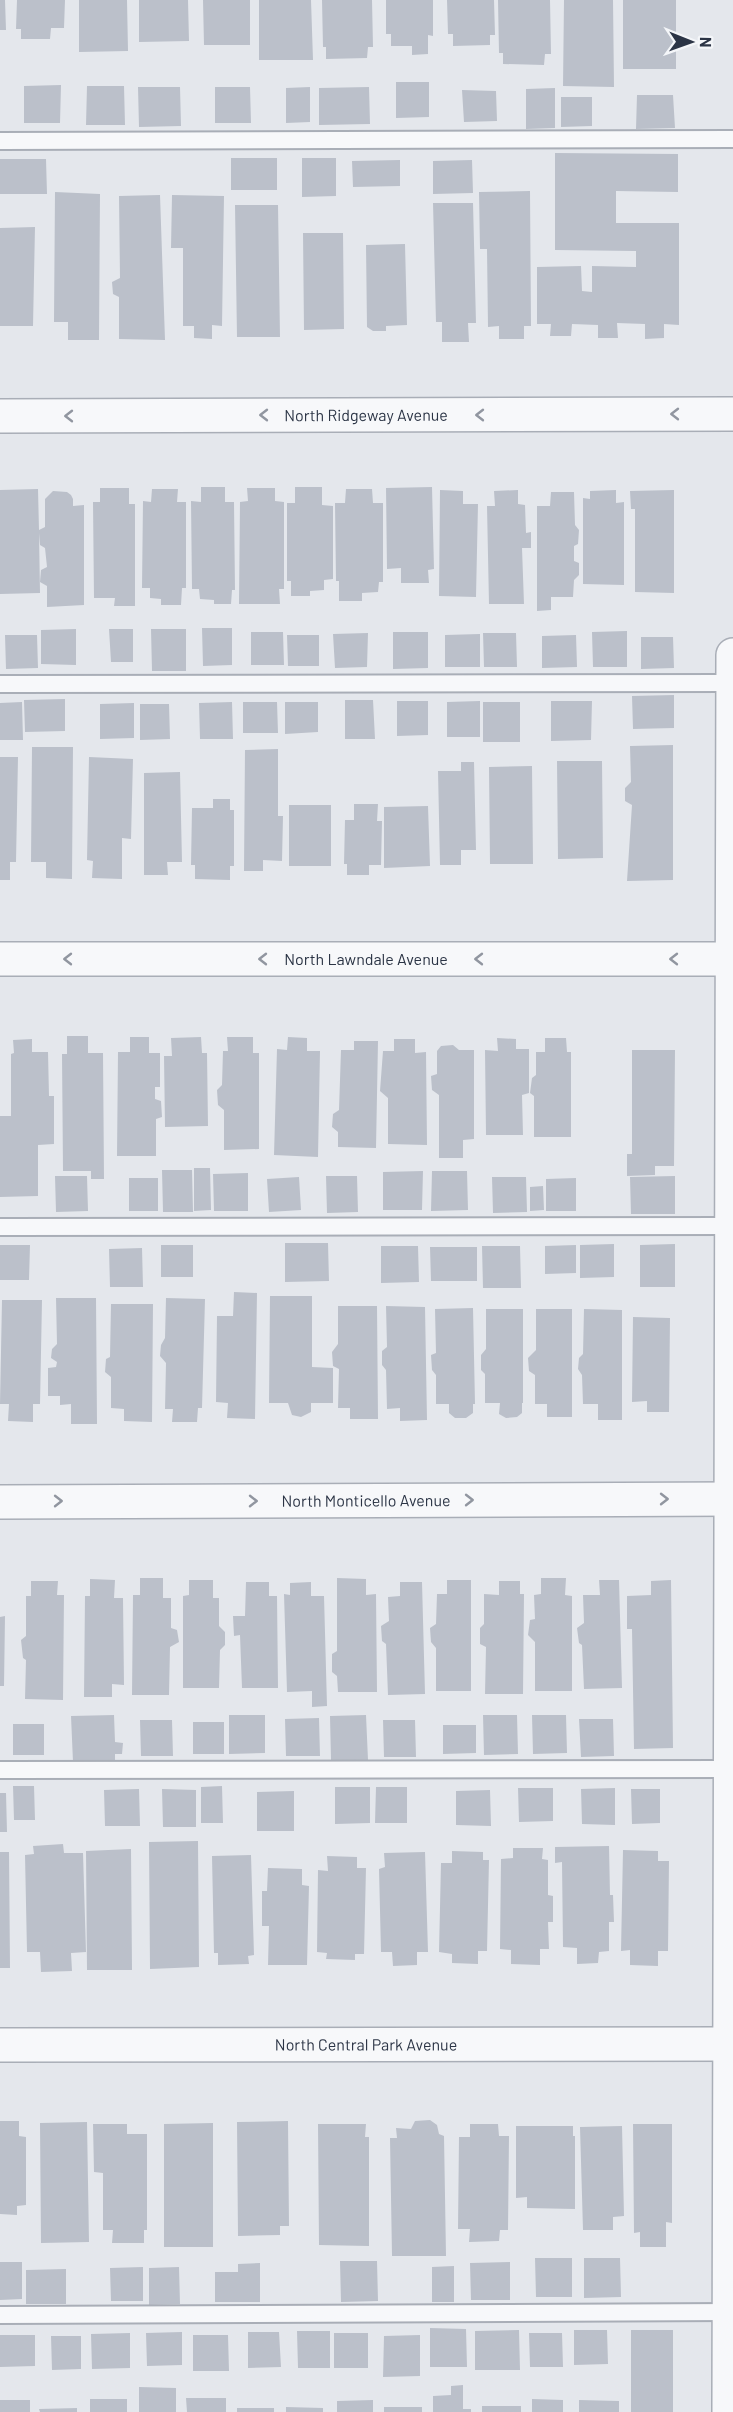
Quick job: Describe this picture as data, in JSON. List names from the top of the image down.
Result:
{
  "streets": {
    "street": [
      "North Ridgeway Avenue",
      "North Lawndale Avenue",
      "North Monticello Avenue",
      "North Central Park Avenue"
    ]
  },
  "one_way": ["North Ridgeway Avenue", "North Lawndale Avenue", "North Monticello Avenue"],
  "north": "right"
}
